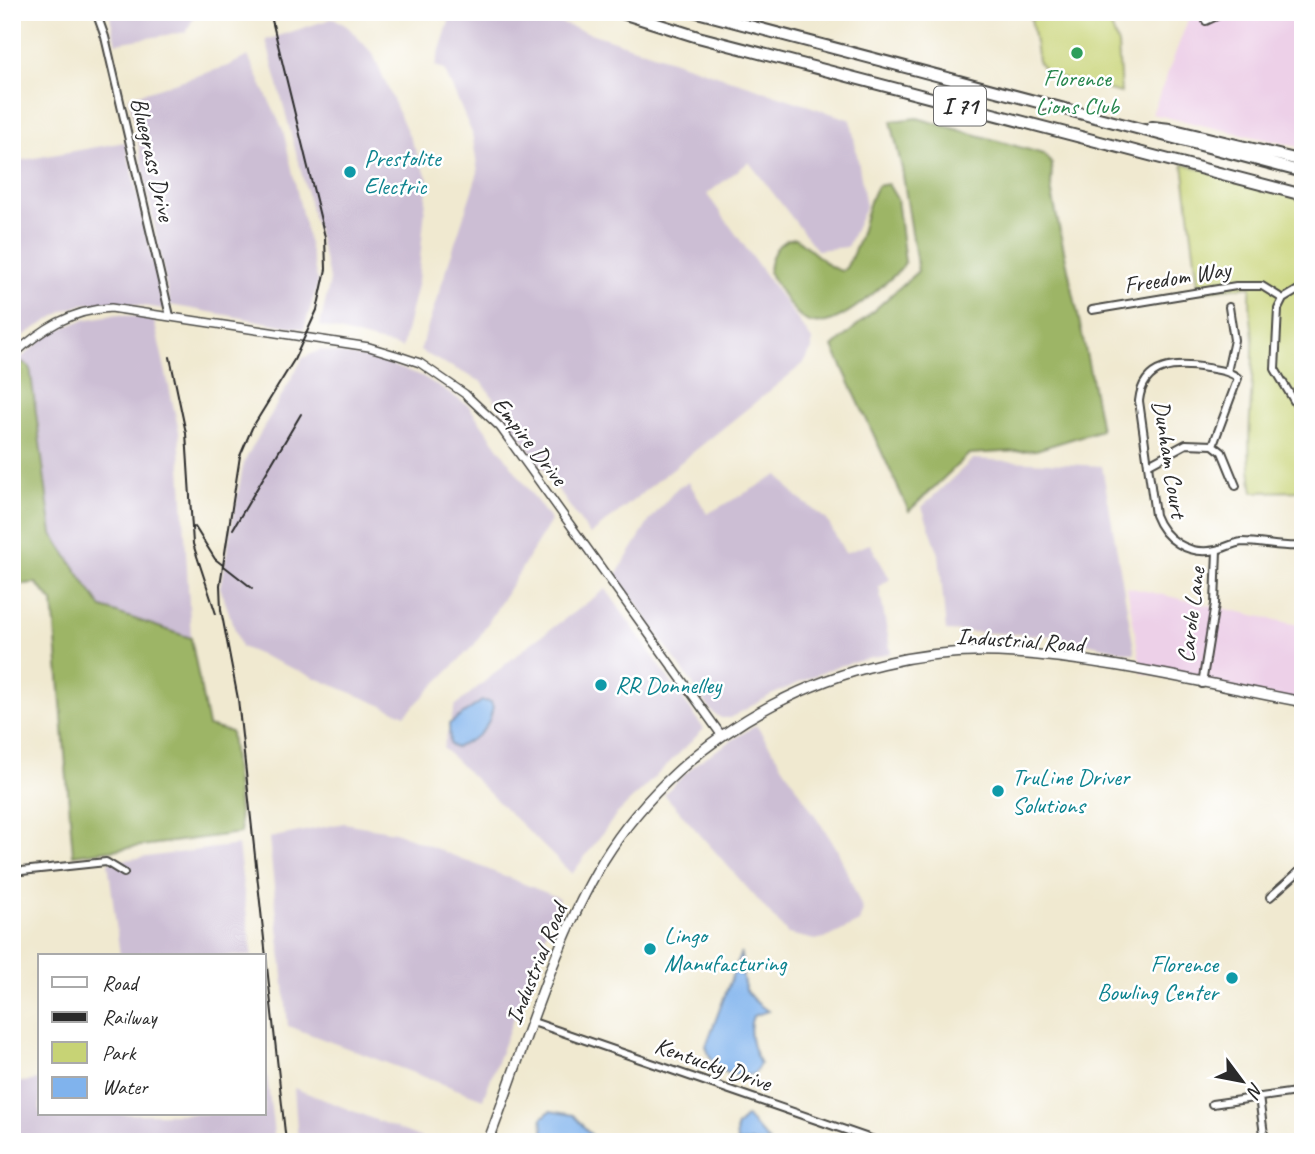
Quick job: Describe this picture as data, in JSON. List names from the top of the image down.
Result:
{
  "streets": {
    "highway": ["I 71"],
    "main road": ["Industrial Road"],
    "street": [
      "Bluegrass Drive",
      "Freedom Way",
      "Empire Drive",
      "Dunham Court",
      "Carole Lane",
      "Kentucky Drive"
    ]
  },
  "crossings": [
    ["Bluegrass Drive", "Empire Drive"],
    ["Empire Drive", "Industrial Road"],
    ["Dunham Court", "Carole Lane"],
    ["Carole Lane", "Industrial Road"],
    ["Industrial Road", "Kentucky Drive"]
  ],
  "places": [
    "Florence Lions Club",
    "Prestolite Electric",
    "RR Donnelley",
    "TruLine Driver Solutions",
    "Lingo Manufacturing",
    "Florence Bowling Center"
  ],
  "legend": [
    "Road",
    "Railway",
    "Park",
    "Water"
  ],
  "north": "bottom right"
}
